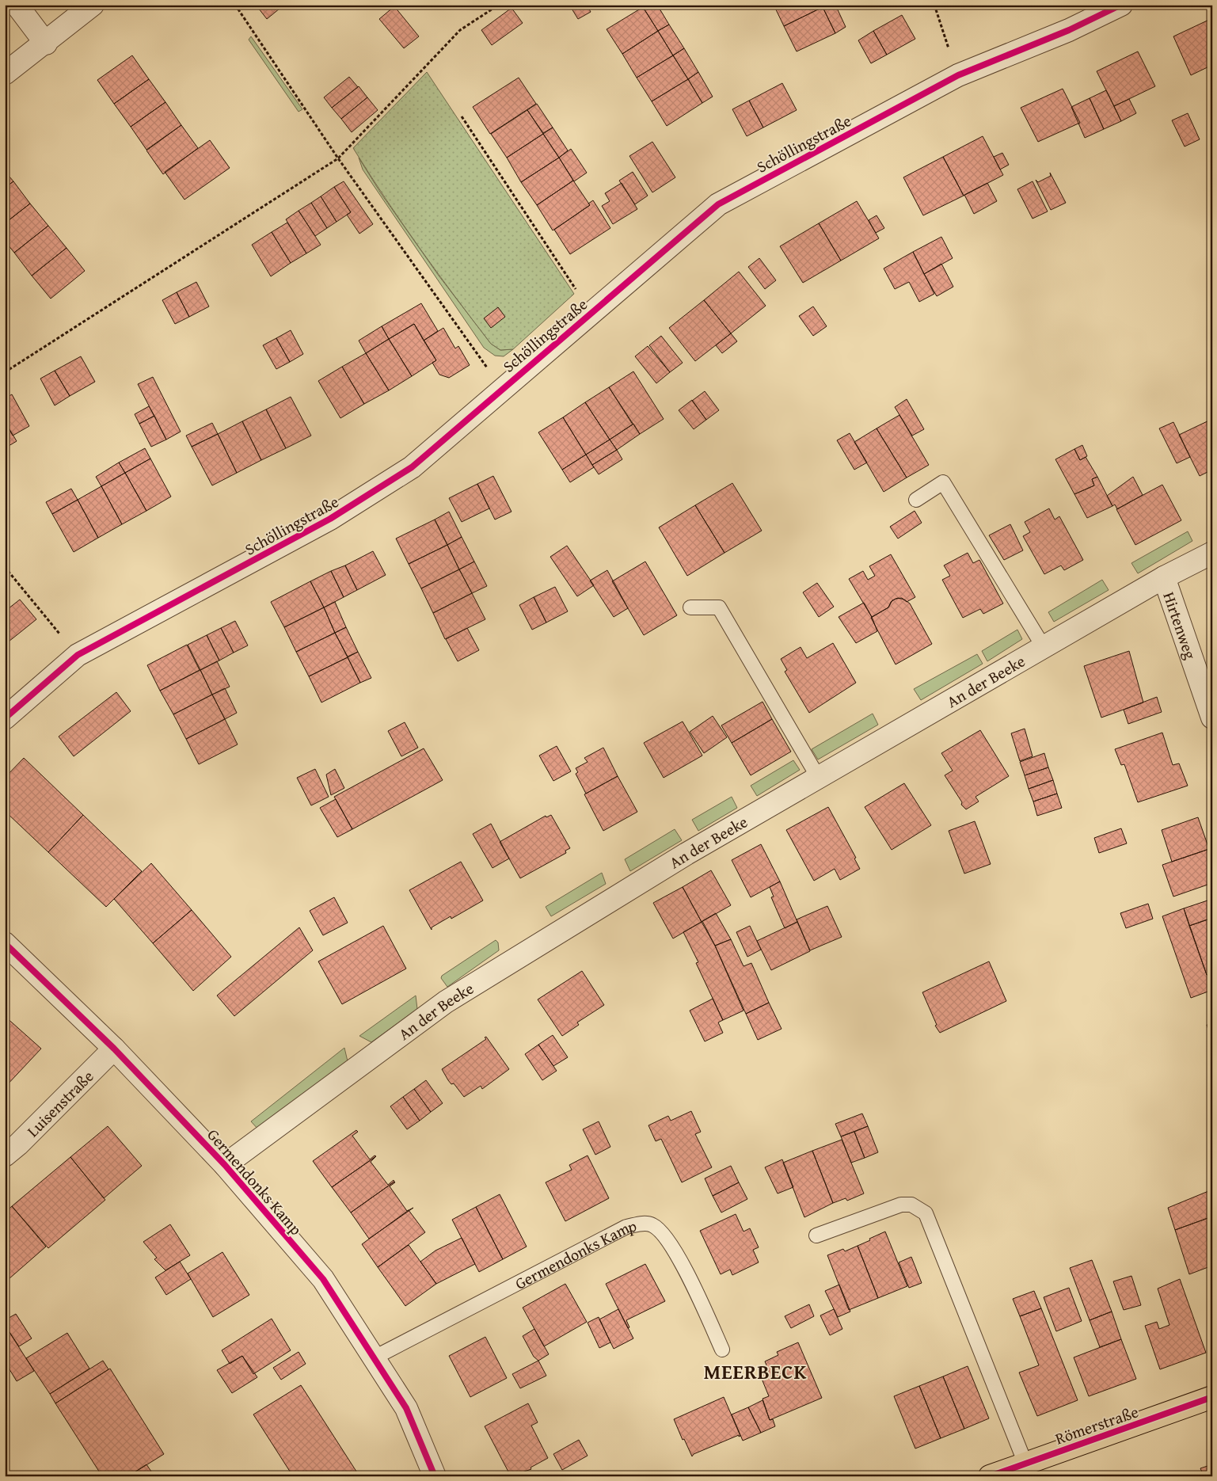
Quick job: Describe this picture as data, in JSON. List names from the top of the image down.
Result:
{
  "streets": {
    "main road": ["Römerstraße"],
    "street": [
      "Schöllingstraße",
      "Hirtenweg",
      "An der Beeke",
      "Luisenstraße",
      "Germendonks Kamp"
    ]
  },
  "crossings": [
    ["Hirtenweg", "An der Beeke"],
    ["An der Beeke", "Germendonks Kamp"],
    ["Luisenstraße", "Germendonks Kamp"]
  ],
  "districts": ["MEERBECK"]
}
